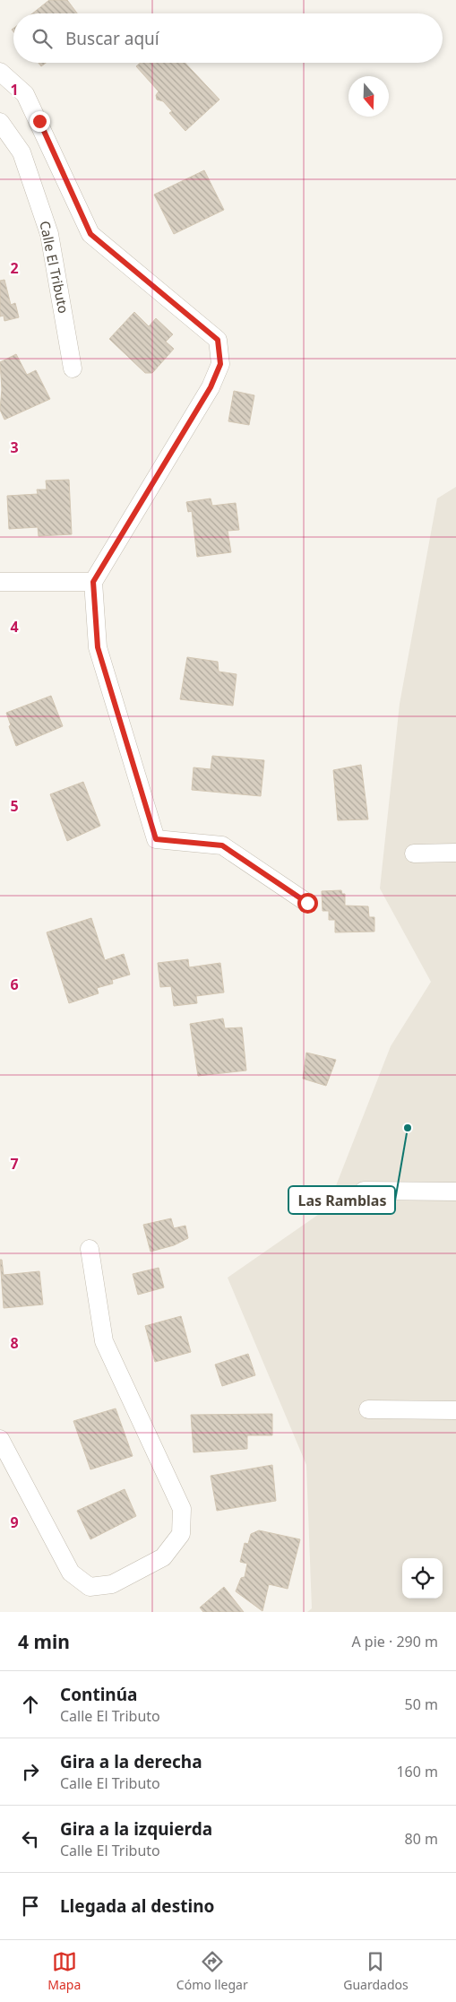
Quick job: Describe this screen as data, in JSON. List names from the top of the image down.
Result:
{
  "streets": {
    "street": ["Calle El Tributo"]
  },
  "places": ["Las Ramblas"],
  "north": "bottom",
  "page": {
    "search": "Buscar aquí",
    "heading": ["4 min", "A pie · 290 m"],
    "list": [
      ["Continúa", "Calle El Tributo", "50 m"],
      ["Gira a la derecha", "Calle El Tributo", "160 m"],
      ["Gira a la izquierda", "Calle El Tributo", "80 m"],
      "Llegada al destino"
    ],
    "nav": ["Mapa", "Cómo llegar", "Guardados"]
  },
  "grid": {
    "rows": [
      "1",
      "2",
      "3",
      "4",
      "5",
      "6",
      "7",
      "8",
      "9"
    ]
  }
}
